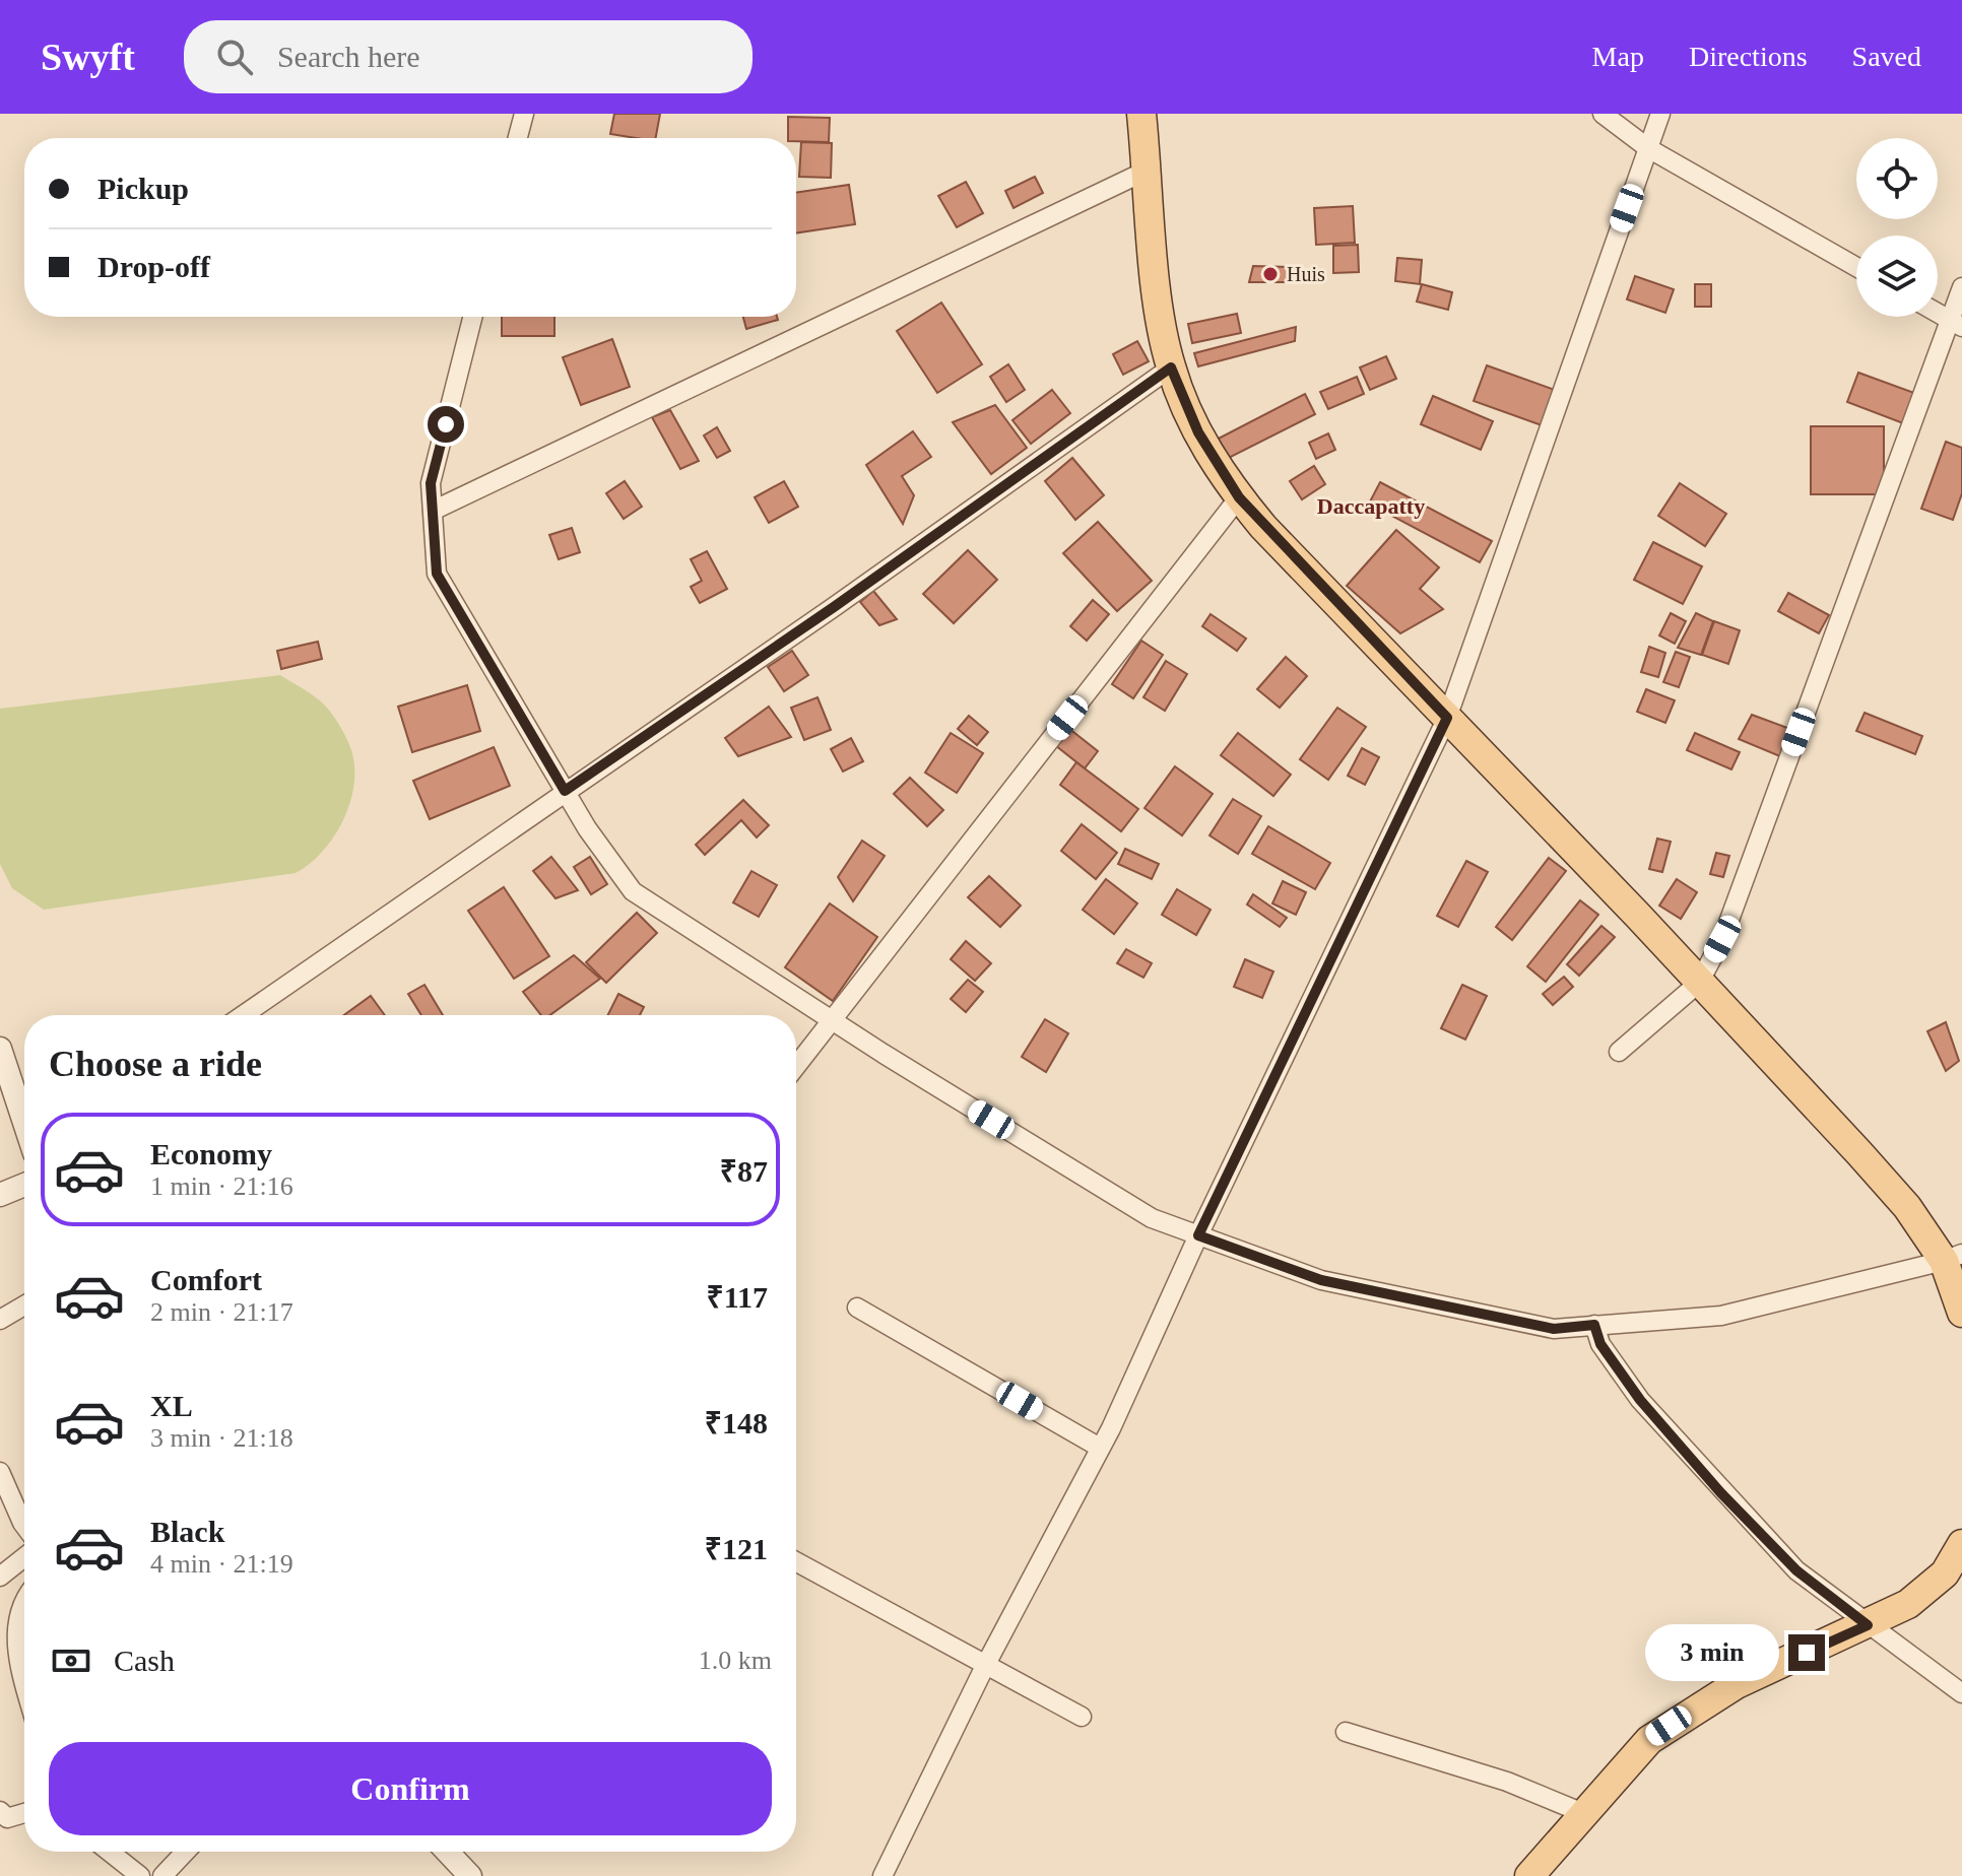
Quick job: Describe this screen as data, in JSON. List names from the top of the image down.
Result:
{
  "districts": ["Daccapatty"],
  "places": ["Huis"],
  "page": {
    "header": "Swyft",
    "search": "Search here",
    "nav": ["Map", "Directions", "Saved"],
    "banner": ["Pickup", "Drop-off"],
    "heading": "Choose a ride",
    "list": [
      {
        "name": "Economy",
        "note": "1 min · 21:16",
        "value": "₹87"
      },
      {
        "name": "Comfort",
        "note": "2 min · 21:17",
        "value": "₹117"
      },
      {
        "name": "XL",
        "note": "3 min · 21:18",
        "value": "₹148"
      },
      {
        "name": "Black",
        "note": "4 min · 21:19",
        "value": "₹121"
      }
    ],
    "pay": ["Cash", "1.0 km"],
    "bubble": "3 min",
    "buttons": "Confirm"
  }
}
